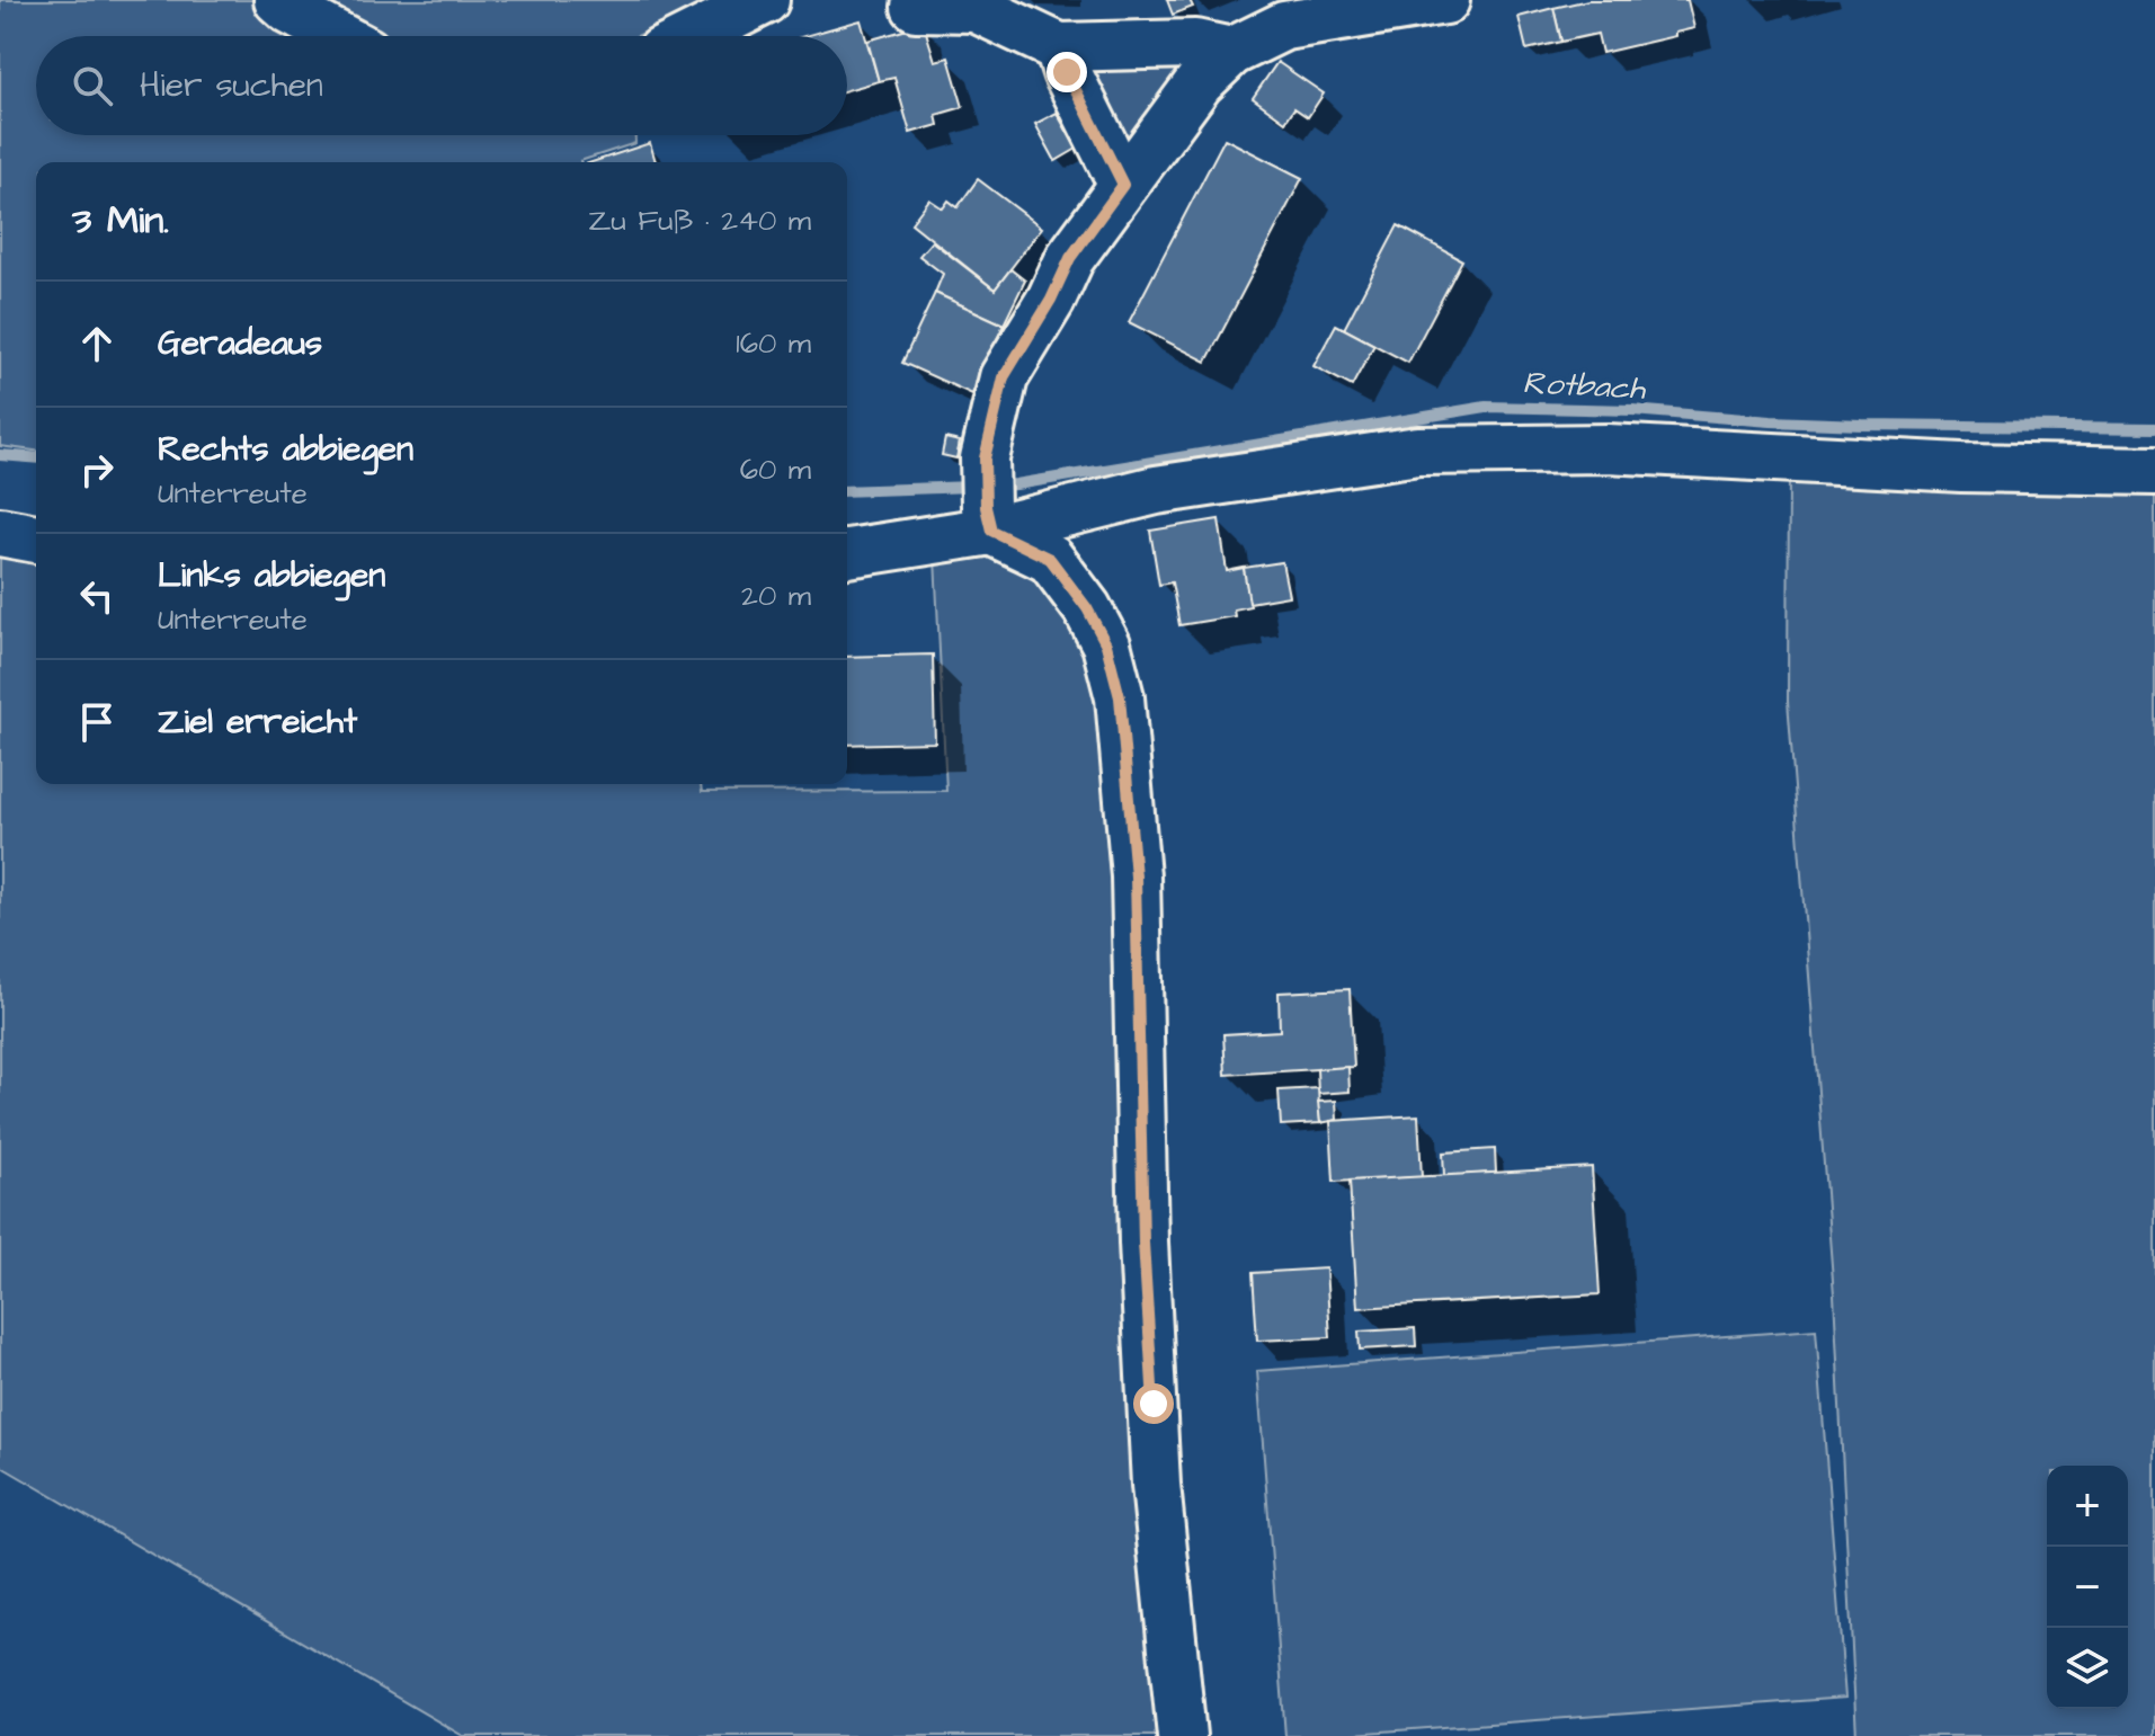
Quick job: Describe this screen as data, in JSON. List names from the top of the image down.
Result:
{
  "water": ["Rotbach"],
  "page": {
    "search": "Hier suchen",
    "heading": ["3 Min.", "Zu Fuß · 240 m"],
    "list": [
      ["Geradeaus", "160 m"],
      ["Rechts abbiegen", "Unterreute", "60 m"],
      ["Links abbiegen", "Unterreute", "20 m"],
      "Ziel erreicht"
    ],
    "map_buttons": ["+", "−"]
  }
}
